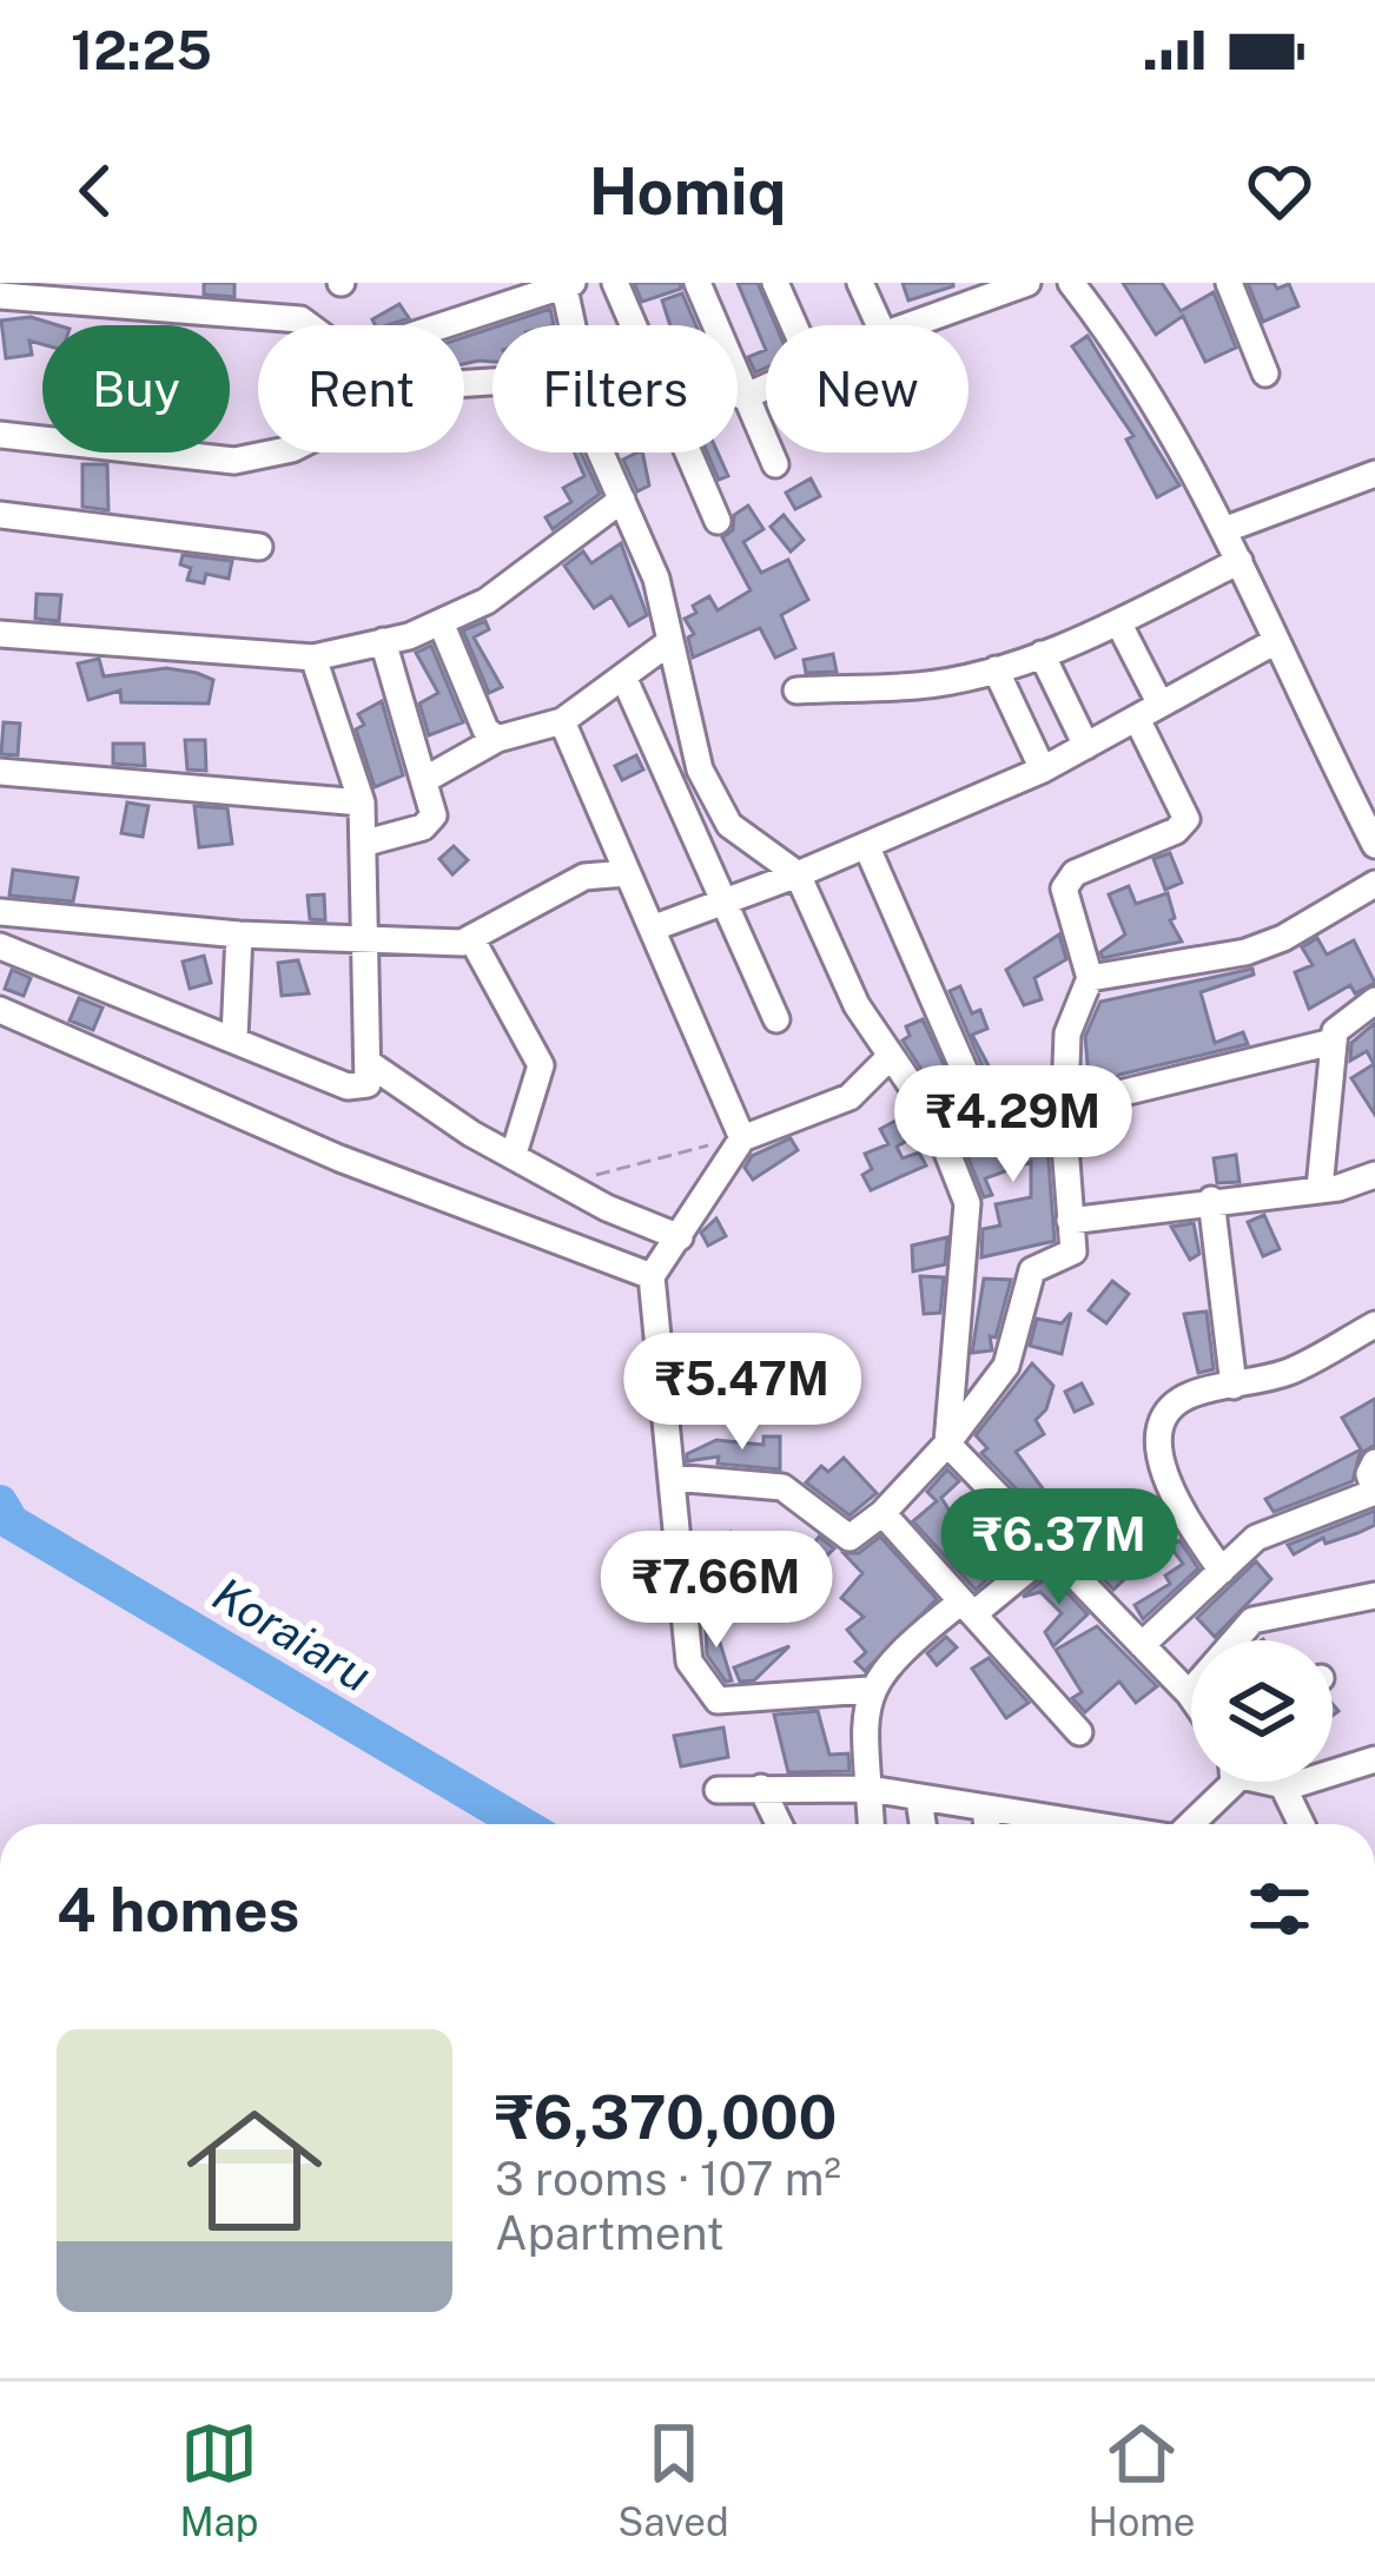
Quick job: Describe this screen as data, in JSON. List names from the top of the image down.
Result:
{
  "water": ["Koraiaru"],
  "page": {
    "status": "12:25",
    "header": "Homiq",
    "chip": [
      "Buy",
      "Rent",
      "Filters",
      "New"
    ],
    "price": [
      "₹4.29M",
      "₹5.47M",
      "₹6.37M",
      "₹7.66M"
    ],
    "heading": "4 homes",
    "list": [
      {
        "name": "₹6,370,000",
        "note": "3 rooms · 107 m² · Apartment"
      }
    ],
    "tabs": ["Map", "Saved", "Home"]
  }
}
